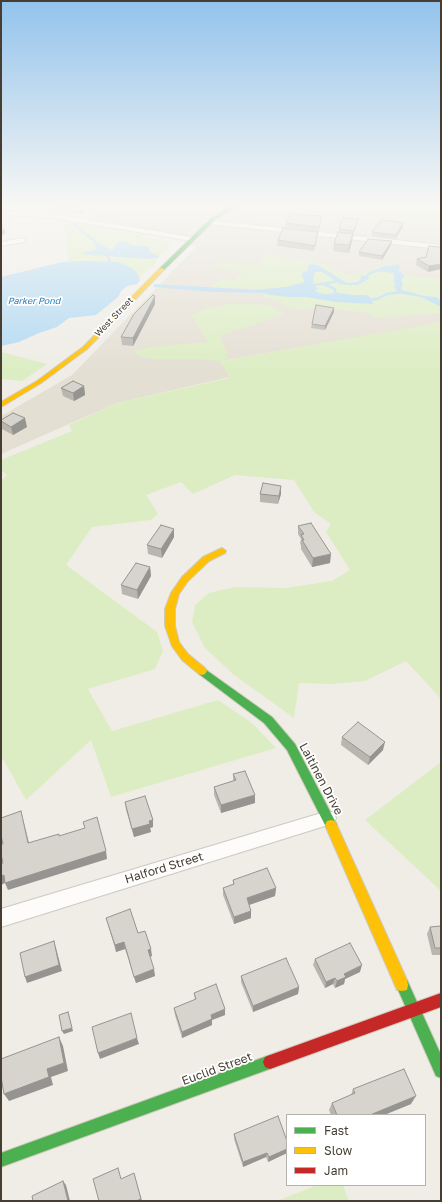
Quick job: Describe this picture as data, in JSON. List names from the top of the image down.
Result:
{
  "streets": {
    "street": [
      "West Street",
      "Laitinen Drive",
      "Halford Street",
      "Euclid Street"
    ]
  },
  "crossings": [
    ["Laitinen Drive", "Halford Street"],
    ["Laitinen Drive", "Euclid Street"]
  ],
  "water": ["Parker Pond"],
  "legend": ["Fast", "Slow", "Jam"]
}
